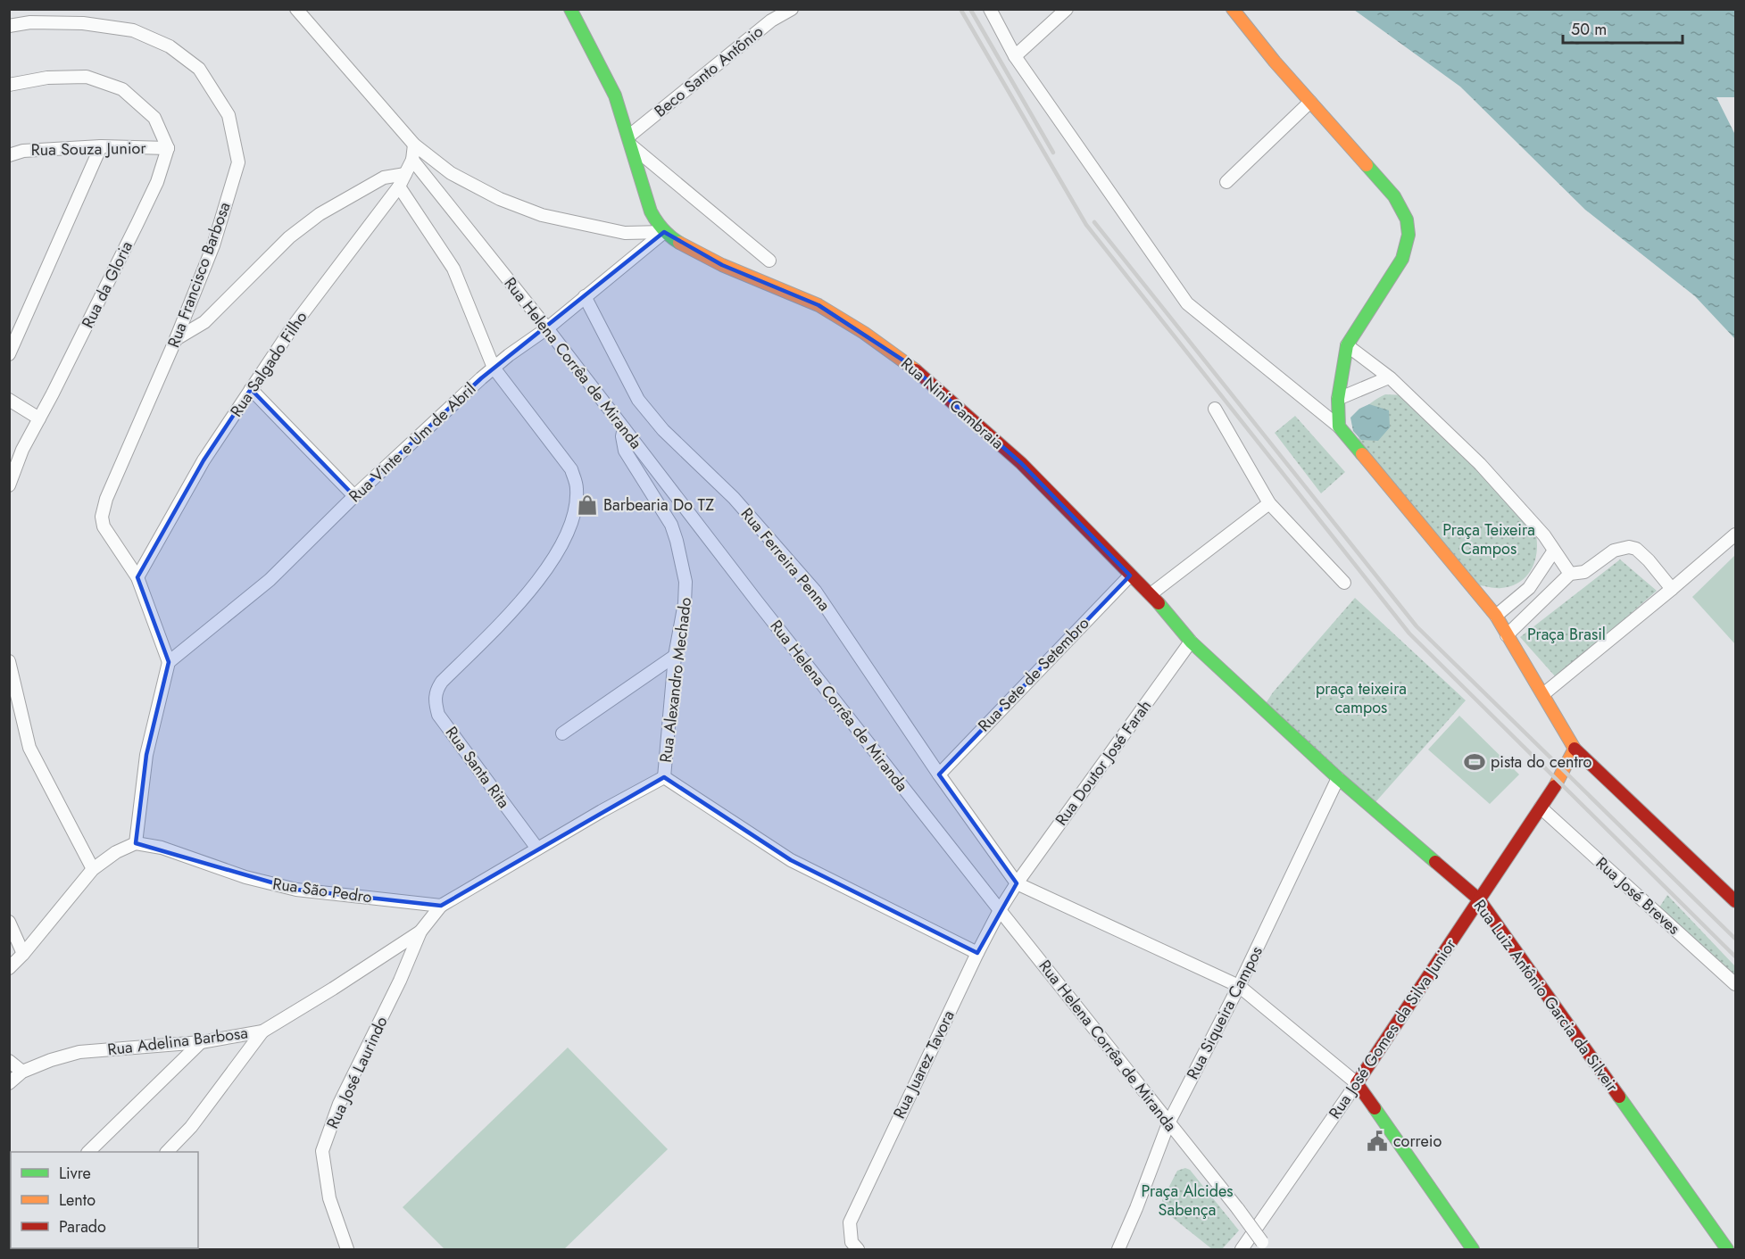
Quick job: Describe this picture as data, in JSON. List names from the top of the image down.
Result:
{
  "streets": {
    "street": [
      "Beco Santo Antônio",
      "Rua Souza Junior",
      "Rua Francisco Barbosa",
      "Rua da Gloria",
      "Rua Helena Corrêa de Miranda",
      "Rua Salgado Filho",
      "Rua Nini Cambraia",
      "Rua Vinte e Um de Abril",
      "Rua Ferreira Penna",
      "Rua Sete de Setembro",
      "Rua Alexandro Mechado",
      "Rua Doutor José Farah",
      "Rua Santa Rita",
      "Rua São Pedro",
      "Rua José Breves",
      "Rua Luiz Antônio Garcia da Silveir",
      "Rua Siqueira Campos",
      "Rua José Gomes da Silva Junior",
      "Rua Adelina Barbosa",
      "Rua Juarez Tavora",
      "Rua José Laurindo"
    ]
  },
  "crossings": [
    ["Rua Souza Junior", "Rua da Gloria"],
    ["Rua Francisco Barbosa", "Rua Salgado Filho"],
    ["Rua Francisco Barbosa", "Rua Vinte e Um de Abril"],
    ["Rua Helena Corrêa de Miranda", "Rua Salgado Filho"],
    ["Rua Helena Corrêa de Miranda", "Rua Vinte e Um de Abril"],
    ["Rua Helena Corrêa de Miranda", "Rua Alexandro Mechado"],
    ["Rua Helena Corrêa de Miranda", "Rua Siqueira Campos"],
    ["Rua Helena Corrêa de Miranda", "Rua Juarez Tavora"],
    ["Rua Nini Cambraia", "Rua Vinte e Um de Abril"],
    ["Rua Nini Cambraia", "Rua Sete de Setembro"],
    ["Rua Nini Cambraia", "Rua Doutor José Farah"],
    ["Rua Nini Cambraia", "Rua Luiz Antônio Garcia da Silveir"],
    ["Rua Vinte e Um de Abril", "Rua Ferreira Penna"],
    ["Rua Vinte e Um de Abril", "Rua Santa Rita"],
    ["Rua Ferreira Penna", "Rua Sete de Setembro"],
    ["Rua Ferreira Penna", "Rua Doutor José Farah"],
    ["Rua Ferreira Penna", "Rua Juarez Tavora"],
    ["Rua Doutor José Farah", "Rua Luiz Antônio Garcia da Silveir"],
    ["Rua Doutor José Farah", "Rua Juarez Tavora"],
    ["Rua São Pedro", "Rua Adelina Barbosa"],
    ["Rua José Breves", "Rua José Gomes da Silva Junior"],
    ["Rua Luiz Antônio Garcia da Silveir", "Rua Siqueira Campos"],
    ["Rua Luiz Antônio Garcia da Silveir", "Rua José Gomes da Silva Junior"],
    ["Rua Adelina Barbosa", "Rua José Laurindo"]
  ],
  "parks": [
    "Praça Teixeira Campos",
    "Praça Brasil",
    "praça teixeira campos",
    "Praça Alcides Sabença"
  ],
  "places": {
    "shop": ["Barbearia Do TZ"],
    "sports": ["pista do centro"],
    "public building": ["correio"]
  },
  "legend": ["Livre", "Lento", "Parado"],
  "scale_bar": "50 m"
}
